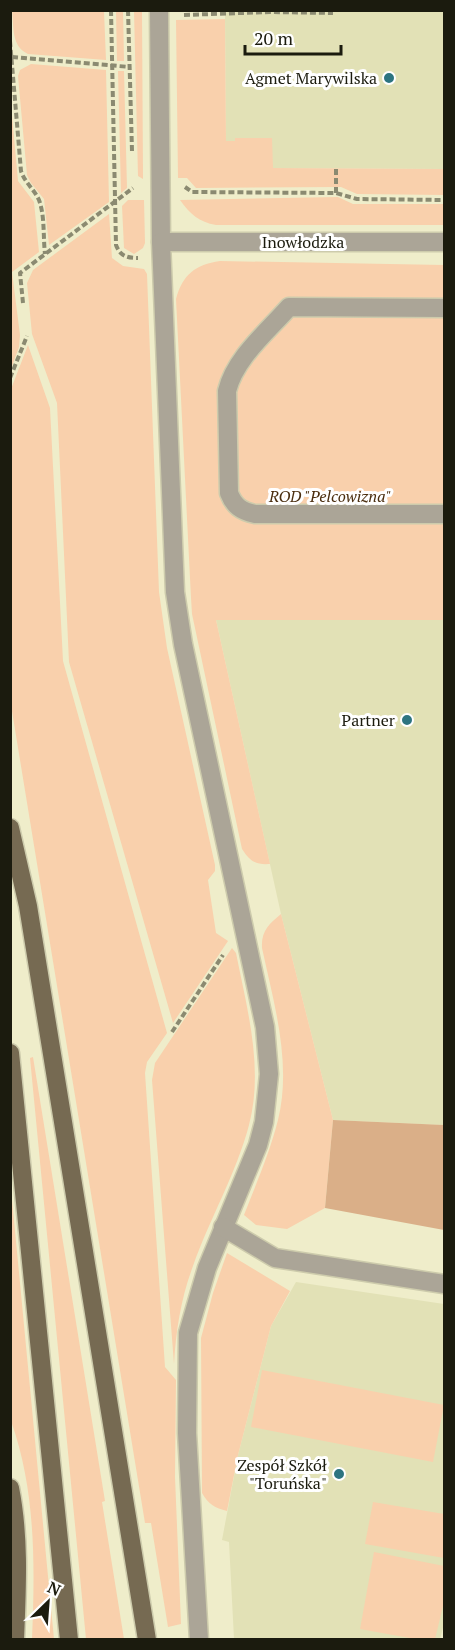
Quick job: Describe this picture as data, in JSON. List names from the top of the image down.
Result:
{
  "streets": {
    "street": ["Inowłodzka"]
  },
  "parks": ["ROD \"Pelcowizna\""],
  "places": ["Agmet Marywilska", "Partner", "Zespół Szkół \"Toruńska\""],
  "scale_bar": "20 m",
  "north": "top right"
}
